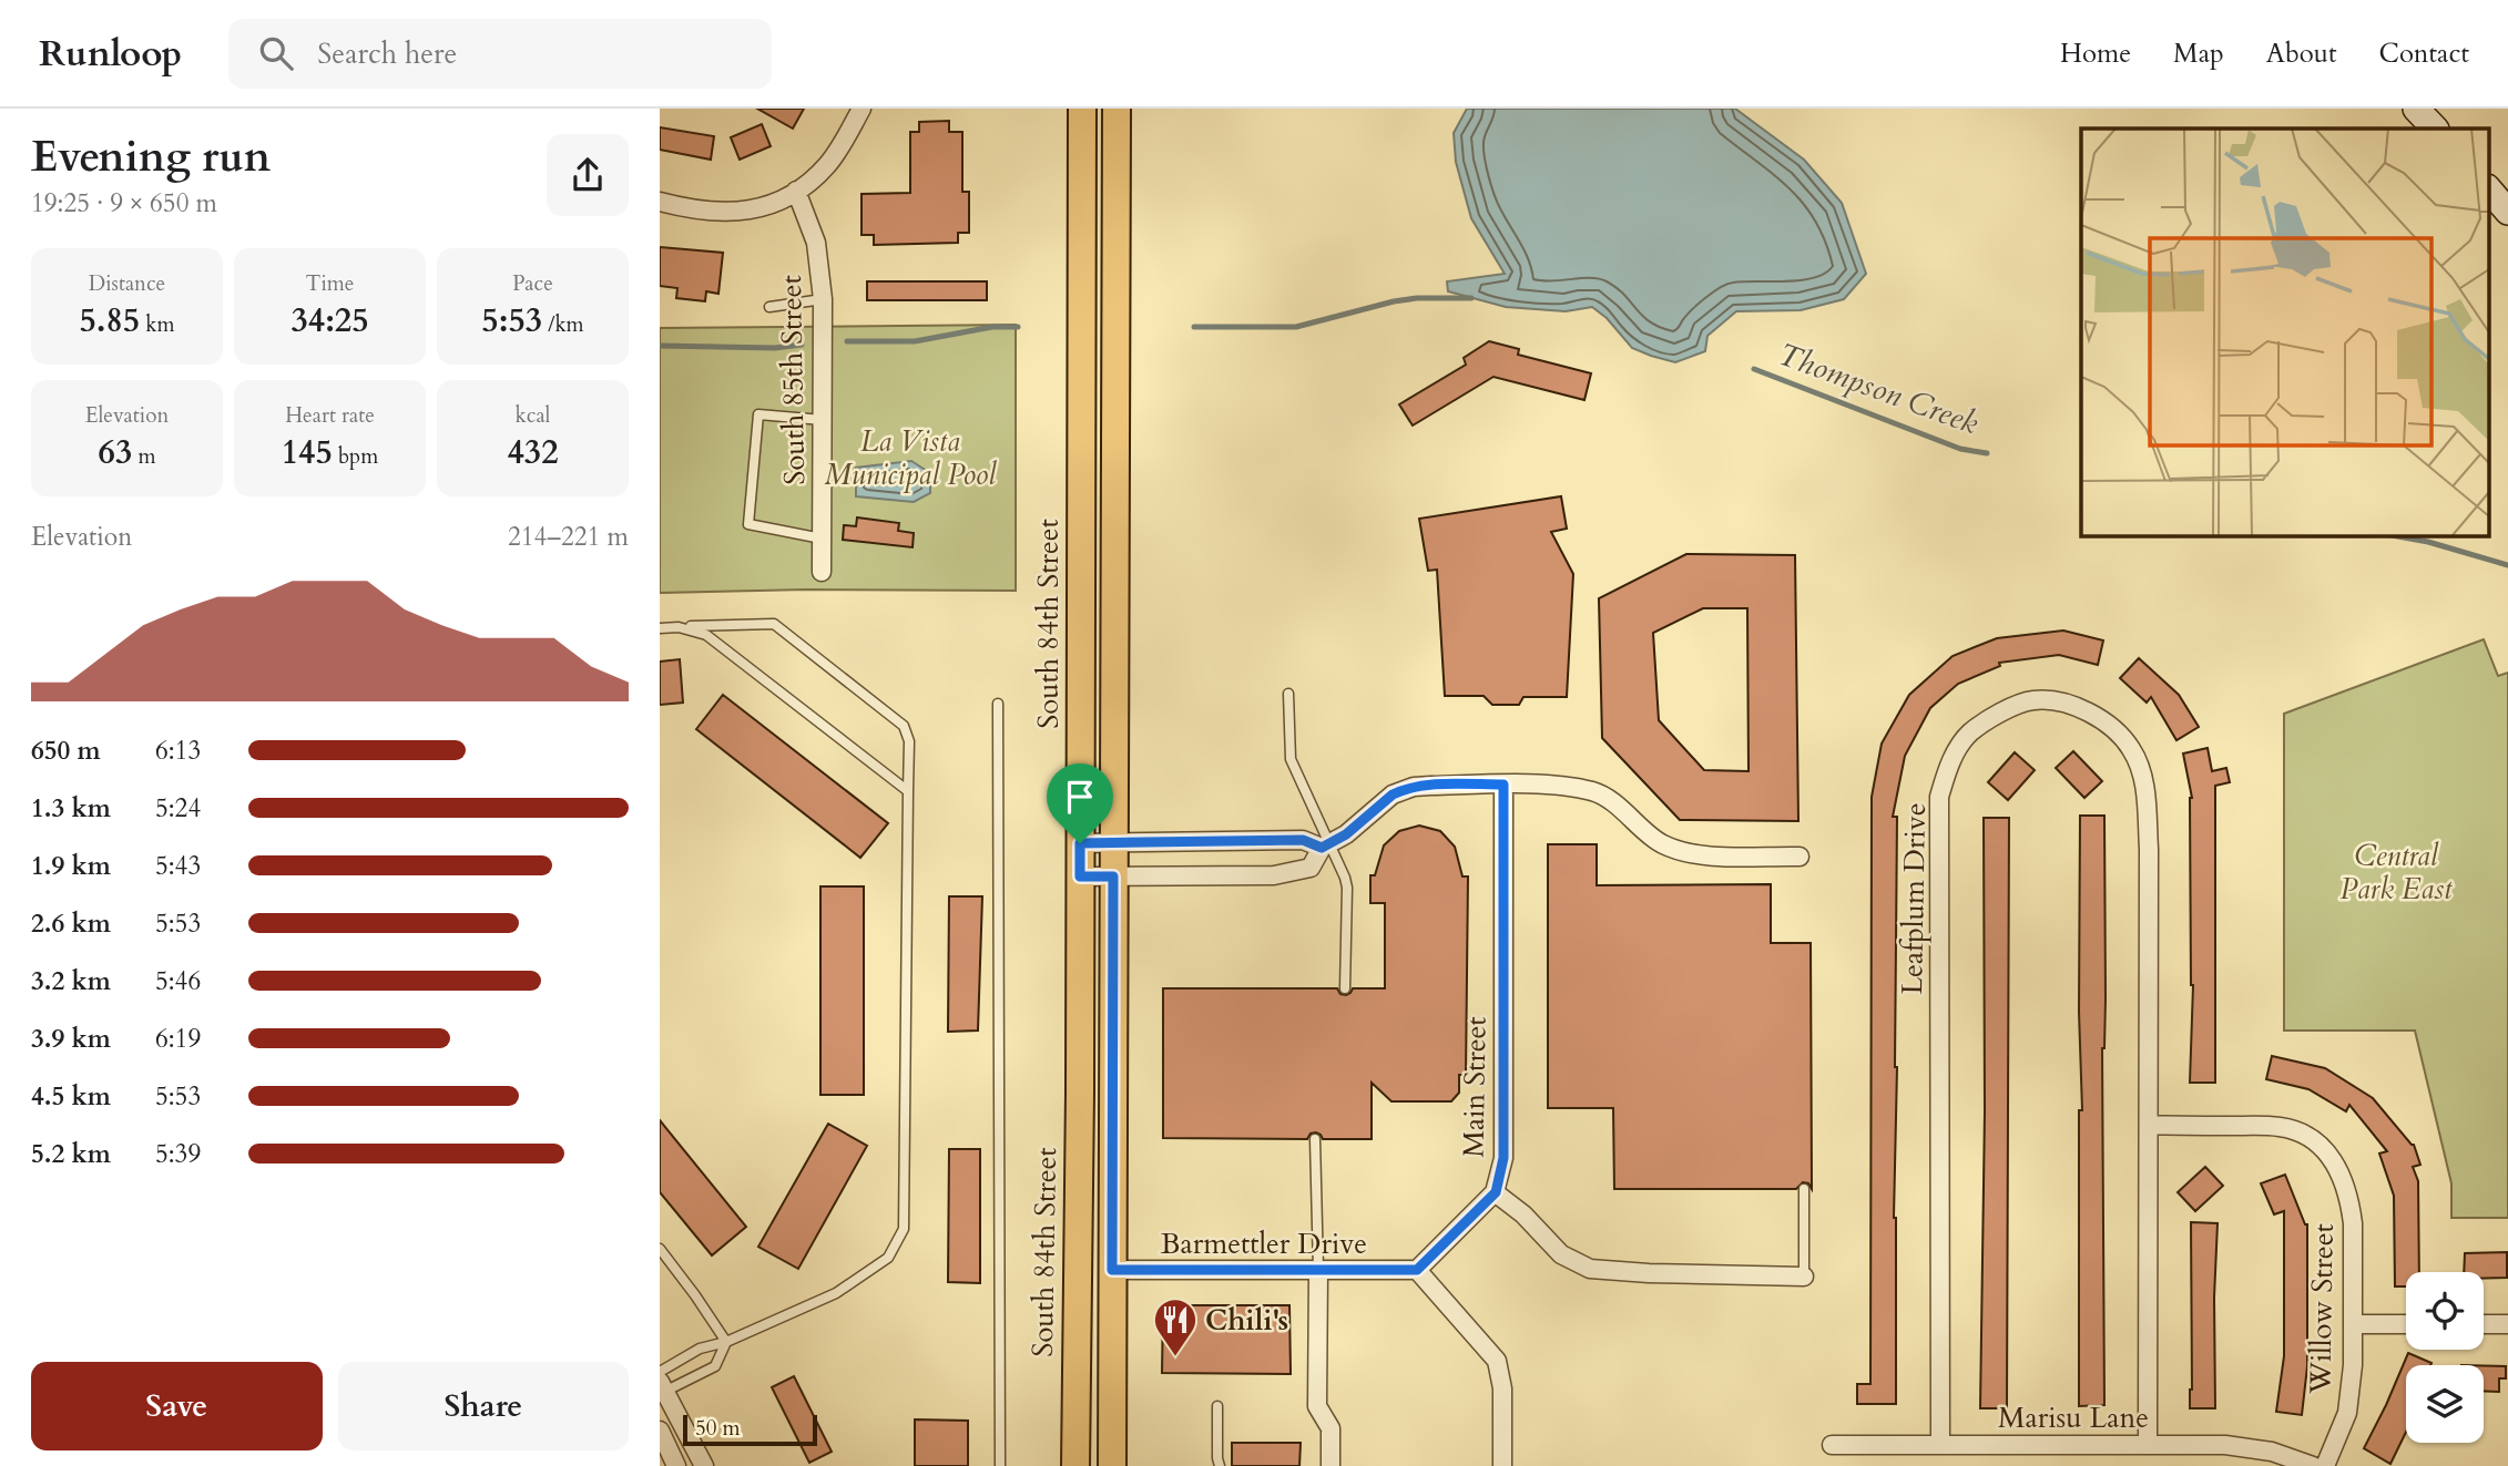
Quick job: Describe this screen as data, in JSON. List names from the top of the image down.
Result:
{
  "streets": {
    "main road": ["South 84th Street"],
    "street": [
      "South 85th Street",
      "Leafplum Drive",
      "Main Street",
      "Barmettler Drive",
      "Willow Street",
      "Marisu Lane"
    ]
  },
  "crossings": [
    ["Leafplum Drive", "Willow Street"],
    ["Leafplum Drive", "Marisu Lane"],
    ["Main Street", "Barmettler Drive"]
  ],
  "water": ["Thompson Creek"],
  "parks": ["La Vista Municipal Pool", "Central Park East"],
  "places": {
    "restaurant": ["Chili's"]
  },
  "scale_bar": "50 m",
  "page": {
    "header": "Runloop",
    "search": "Search here",
    "nav": [
      "Home",
      "Map",
      "About",
      "Contact"
    ],
    "heading": ["Evening run", "19:25 · 9 × 650 m"],
    "stats": [
      ["Distance", "5.85 km"],
      ["Time", "34:25"],
      ["Pace", "5:53 /km"],
      ["Elevation", "63 m"],
      ["Heart rate", "145 bpm"],
      ["kcal", "432"]
    ],
    "chart": ["Elevation", "214–221 m"],
    "list": [
      {
        "name": "650 m",
        "note": "6:13"
      },
      {
        "name": "1.3 km",
        "note": "5:24"
      },
      {
        "name": "1.9 km",
        "note": "5:43"
      },
      {
        "name": "2.6 km",
        "note": "5:53"
      },
      {
        "name": "3.2 km",
        "note": "5:46"
      },
      {
        "name": "3.9 km",
        "note": "6:19"
      },
      {
        "name": "4.5 km",
        "note": "5:53"
      },
      {
        "name": "5.2 km",
        "note": "5:39"
      }
    ],
    "buttons": ["Save", "Share"],
    "scale": "50 m"
  }
}
